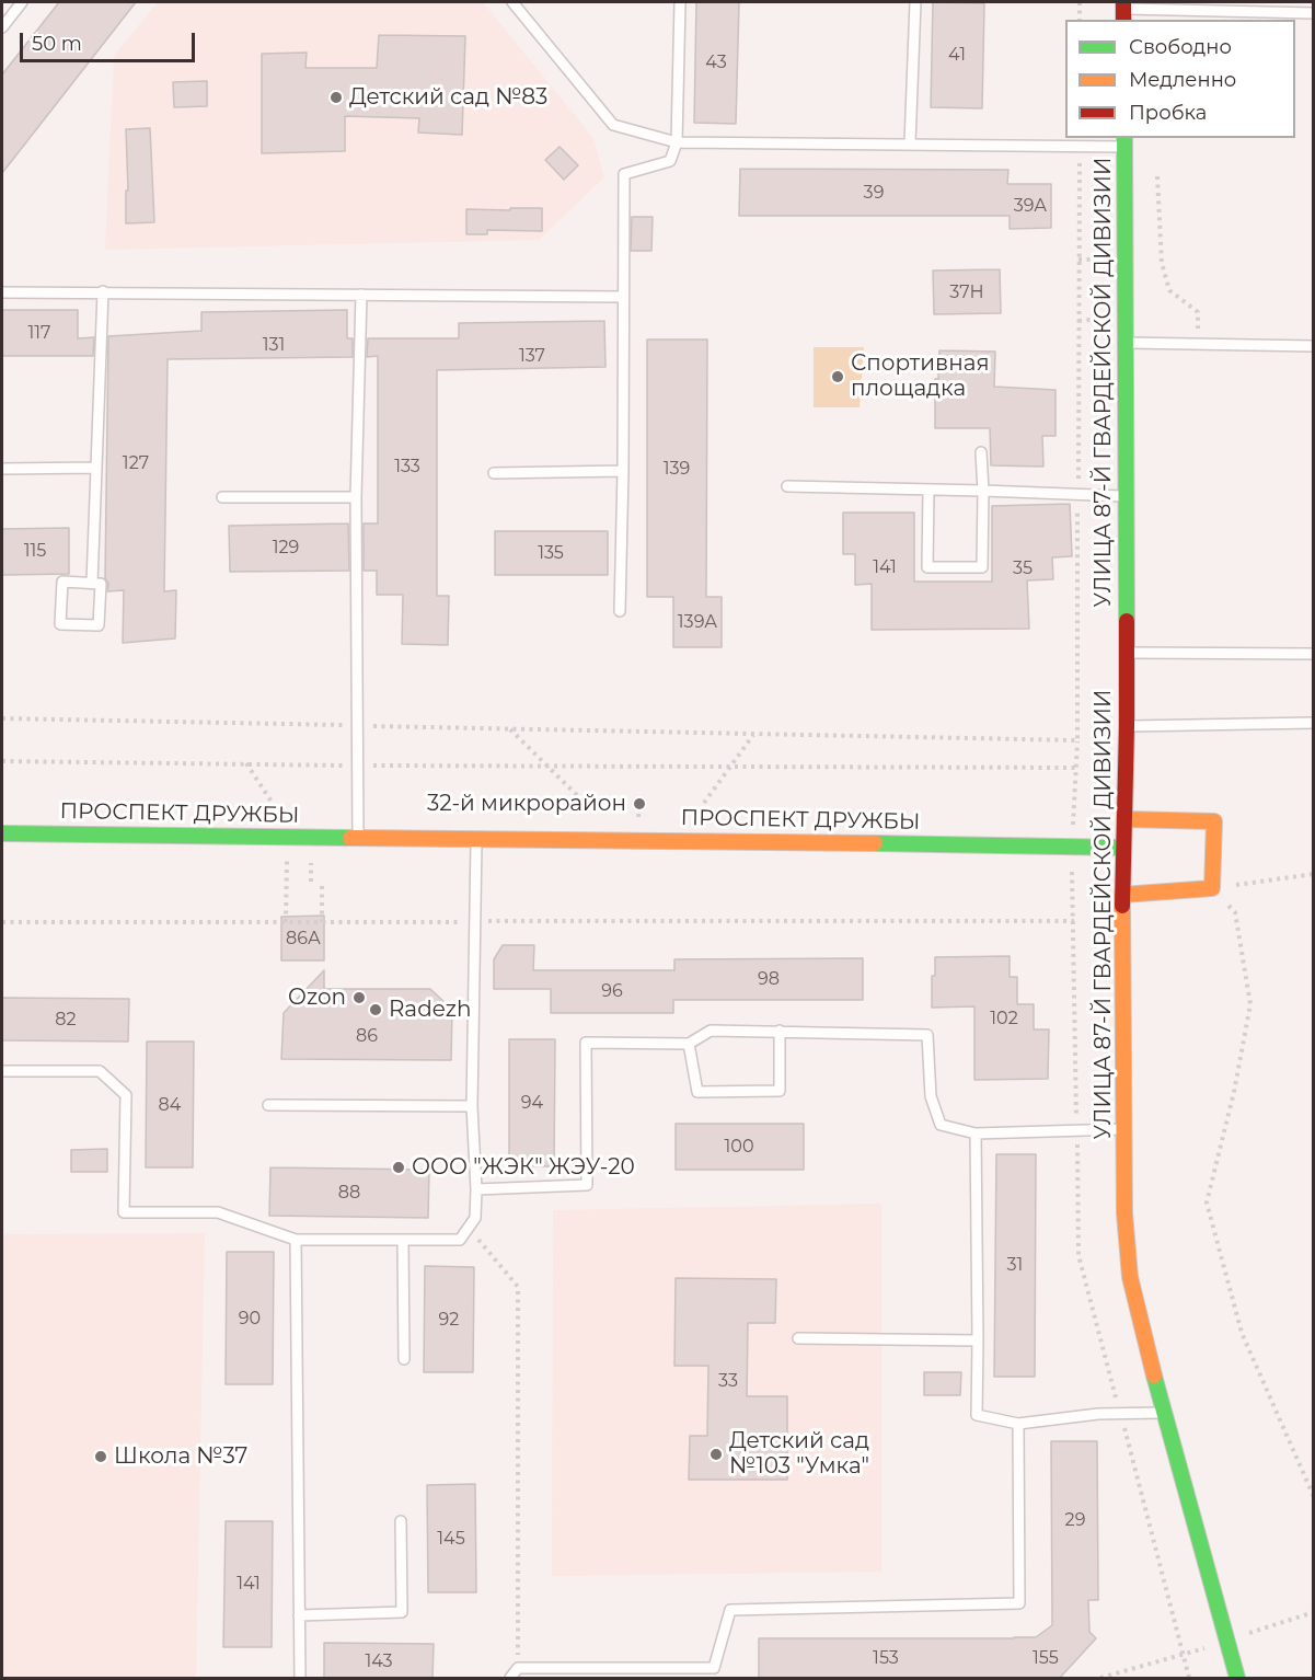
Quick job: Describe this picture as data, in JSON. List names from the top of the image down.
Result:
{
  "streets": {
    "street": ["УЛИЦА 87-Й ГВАРДЕЙСКОЙ ДИВИЗИИ", "ПРОСПЕКТ ДРУЖБЫ"]
  },
  "crossings": [
    ["УЛИЦА 87-Й ГВАРДЕЙСКОЙ ДИВИЗИИ", "ПРОСПЕКТ ДРУЖБЫ"]
  ],
  "places": [
    "Детский сад №83",
    "Спортивная площадка",
    "32-й микрорайон",
    "Ozon",
    "Radezh",
    "ООО \"ЖЭК\" ЖЭУ-20",
    "Детский сад №103 \"Умка\"",
    "Школа №37"
  ],
  "house_numbers": [
    "41",
    "43",
    "39",
    "39А",
    "37Н",
    "117",
    "131",
    "137",
    "127",
    "133",
    "139",
    "129",
    "115",
    "135",
    "141",
    "35",
    "139А",
    "86А",
    "98",
    "96",
    "102",
    "82",
    "86",
    "94",
    "84",
    "100",
    "88",
    "31",
    "90",
    "92",
    "33",
    "29",
    "145",
    "141",
    "153",
    "155",
    "143"
  ],
  "legend": ["Свободно", "Медленно", "Пробка"],
  "scale_bar": "50 m"
}
